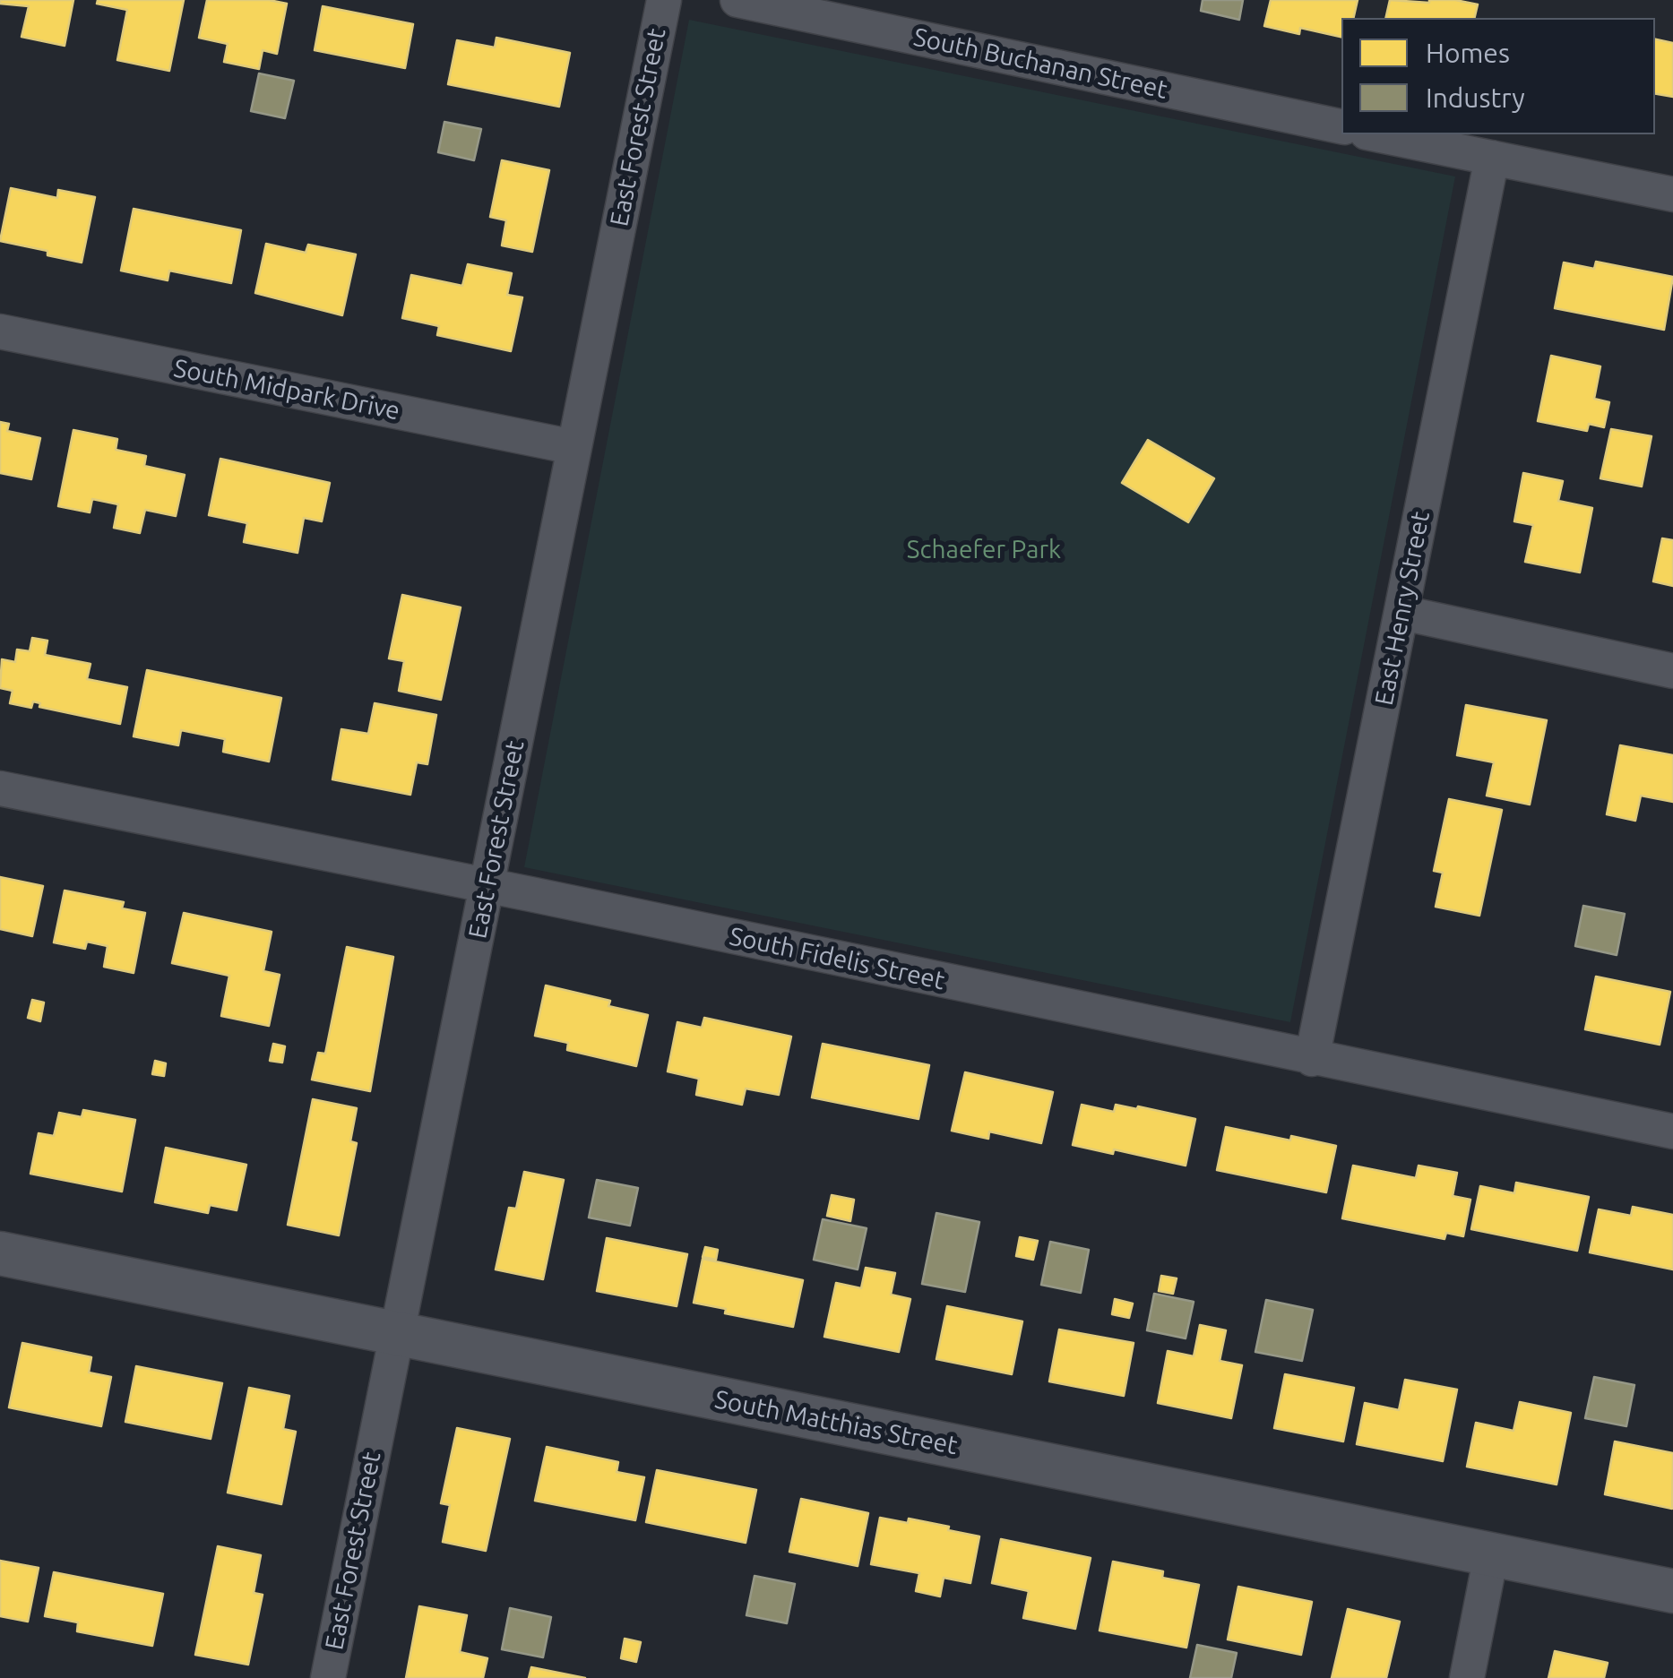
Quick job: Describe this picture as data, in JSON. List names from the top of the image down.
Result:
{
  "streets": {
    "street": [
      "South Buchanan Street",
      "East Forest Street",
      "South Midpark Drive",
      "East Henry Street",
      "South Fidelis Street",
      "South Matthias Street"
    ]
  },
  "crossings": [
    ["East Forest Street", "South Midpark Drive"],
    ["East Forest Street", "South Fidelis Street"],
    ["East Forest Street", "South Matthias Street"],
    ["East Henry Street", "South Fidelis Street"]
  ],
  "parks": ["Schaefer Park"],
  "legend": ["Homes", "Industry"]
}
